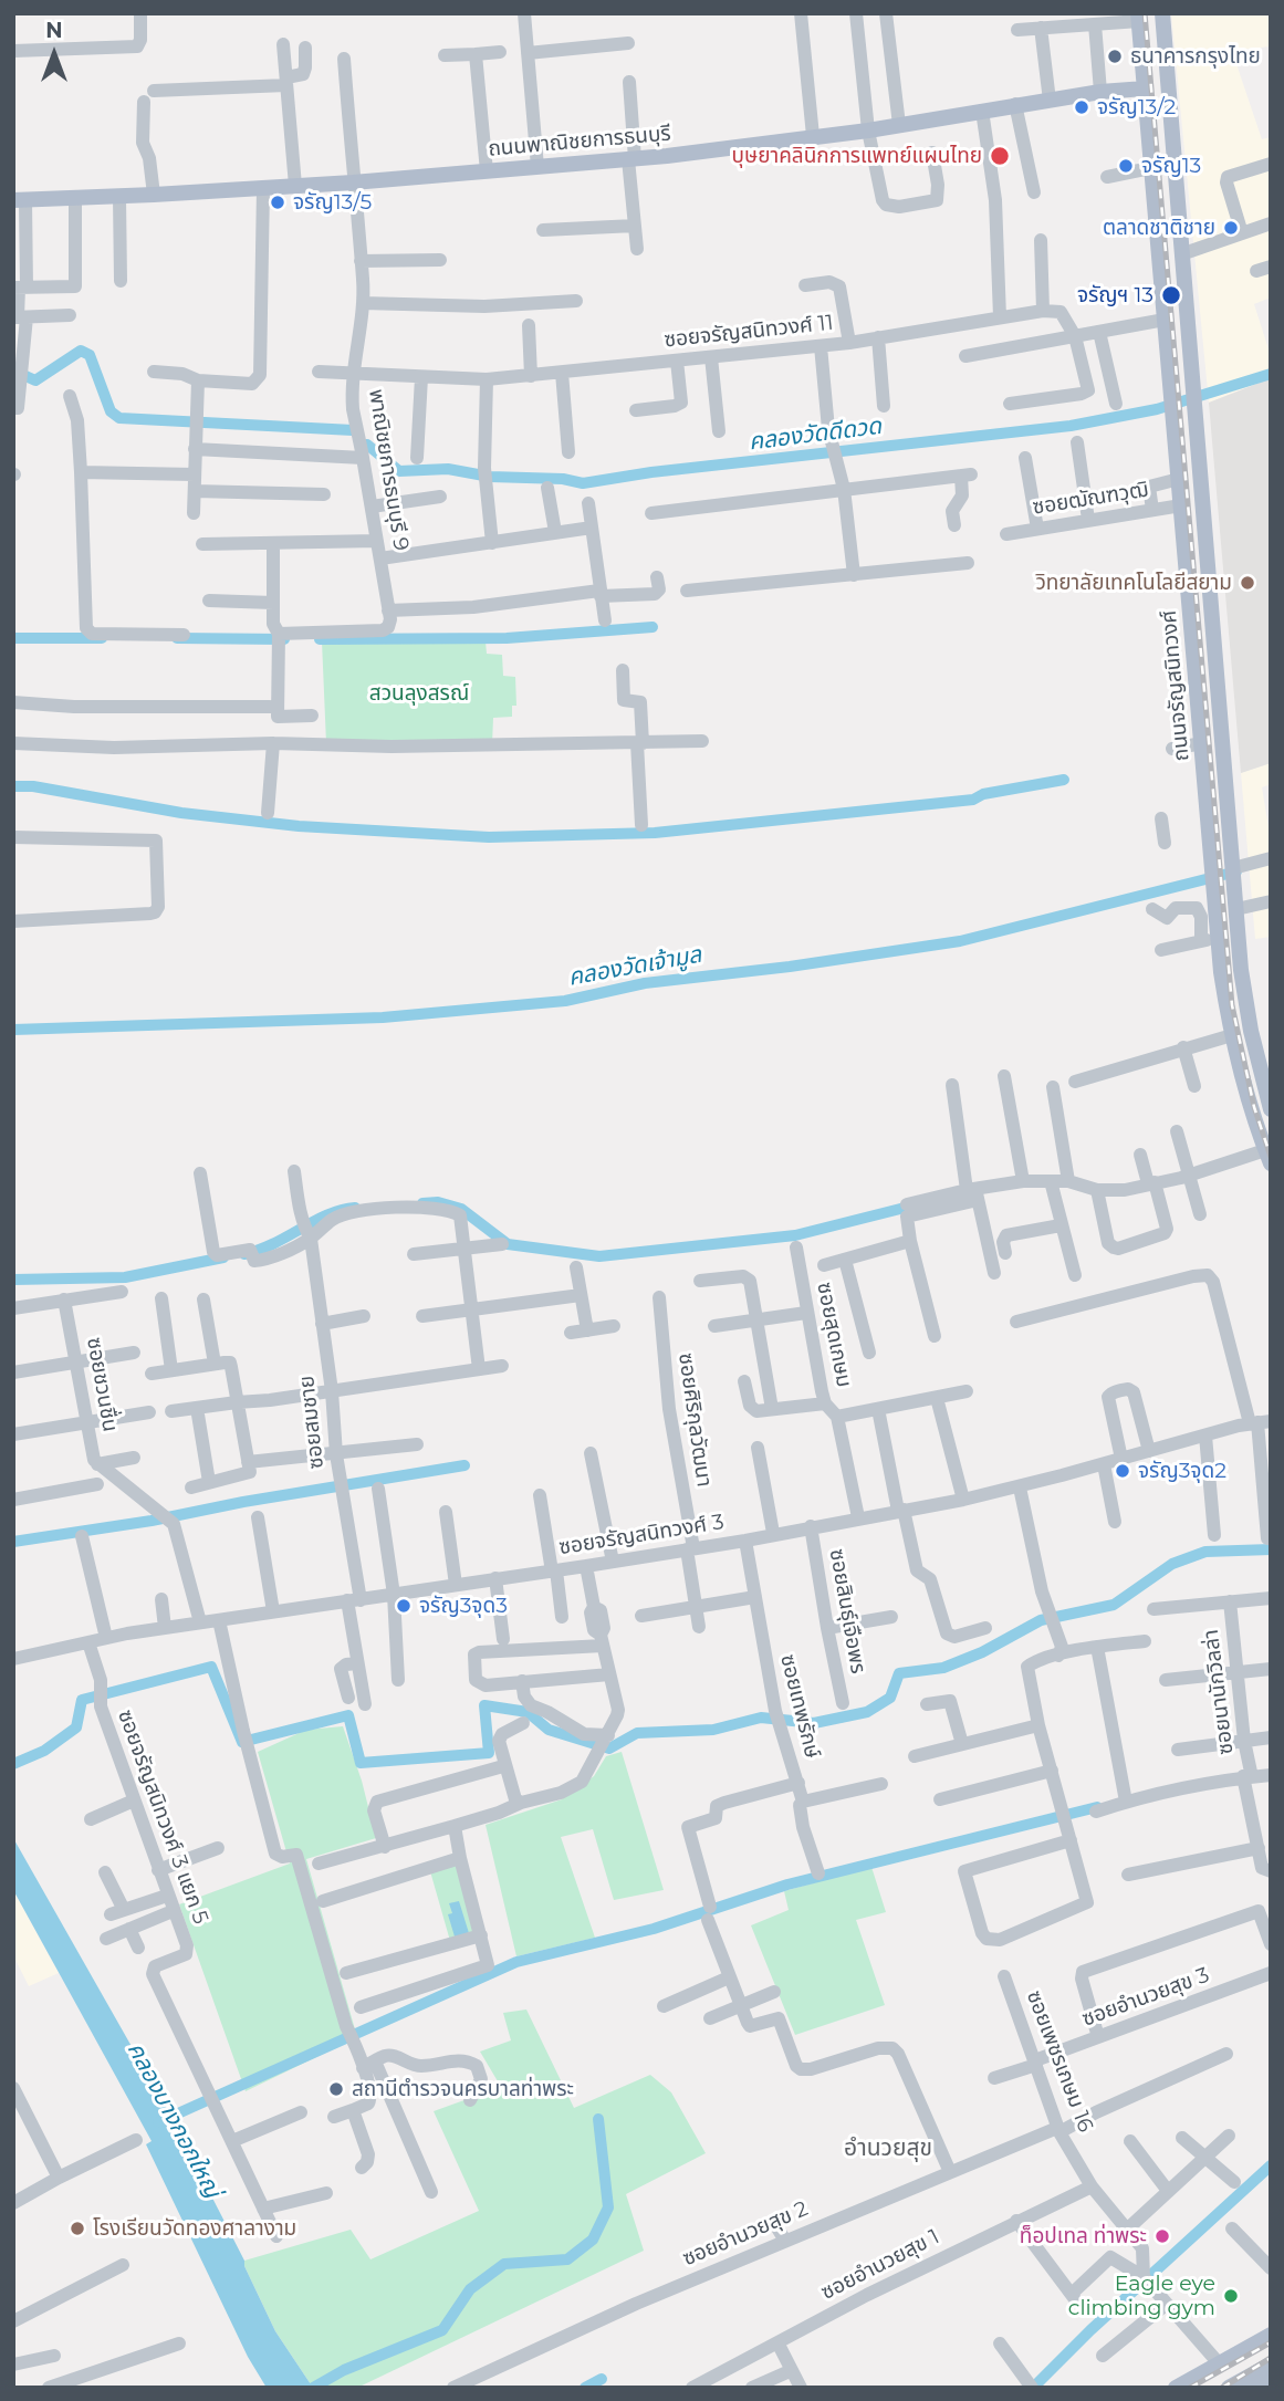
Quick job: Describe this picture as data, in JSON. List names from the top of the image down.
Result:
{
  "streets": {
    "main road": ["ถนนพาณิชยการธนบุรี", "ถนนจรัญสนิทวงศ์"],
    "street": [
      "ซอยจรัญสนิทวงศ์ 11",
      "พาณิชยการธนบุรี 9",
      "ซอยฒัณฑวุฒิ",
      "ซอยสุดเกษม",
      "ซอยชวนชื่น",
      "ซอยศิริกุลวัฒนา",
      "ซอยสมชาย",
      "ซอยจรัญสนิทวงศ์ 3",
      "ซอยสินธุ์เจือพร",
      "ซอยนานักวิลล่า",
      "ซอยเทพรักษ์",
      "ซอยจรัญสนิทวงศ์ 3 แยก 5",
      "ซอยอำนวยสุข 3",
      "ซอยเพชรเกษม 16",
      "ซอยอำนวยสุข 2",
      "ซอยอำนวยสุข 1"
    ]
  },
  "crossings": [
    ["ถนนพาณิชยการธนบุรี", "พาณิชยการธนบุรี 9"],
    ["ถนนพาณิชยการธนบุรี", "ถนนจรัญสนิทวงศ์"],
    ["ซอยจรัญสนิทวงศ์ 11", "พาณิชยการธนบุรี 9"],
    ["ซอยฒัณฑวุฒิ", "ถนนจรัญสนิทวงศ์"],
    ["ซอยสุดเกษม", "ซอยจรัญสนิทวงศ์ 3"],
    ["ซอยชวนชื่น", "ซอยจรัญสนิทวงศ์ 3"],
    ["ซอยศิริกุลวัฒนา", "ซอยจรัญสนิทวงศ์ 3"],
    ["ซอยสมชาย", "ซอยจรัญสนิทวงศ์ 3"],
    ["ซอยจรัญสนิทวงศ์ 3", "ซอยสินธุ์เจือพร"],
    ["ซอยจรัญสนิทวงศ์ 3", "ซอยเทพรักษ์"],
    ["ซอยจรัญสนิทวงศ์ 3", "ซอยจรัญสนิทวงศ์ 3 แยก 5"],
    ["ซอยอำนวยสุข 3", "ซอยเพชรเกษม 16"],
    ["ซอยเพชรเกษม 16", "ซอยอำนวยสุข 2"],
    ["ซอยเพชรเกษม 16", "ซอยอำนวยสุข 1"]
  ],
  "districts": ["อำนวยสุข"],
  "water": ["คลองวัดดีดวด", "คลองวัดเจ้ามูล", "คลองบางกอกใหญ่"],
  "parks": ["สวนลุงสรณ์"],
  "places": [
    "ธนาคารกรุงไทย",
    "จรัญ13/2",
    "บุษยาคลินิกการแพทย์แผนไทย",
    "จรัญ13",
    "จรัญ13/5",
    "ตลาดชาติชาย",
    "จรัญฯ 13",
    "วิทยาลัยเทคโนโลยีสยาม",
    "จรัญ3จุด2",
    "จรัญ3จุด3",
    "สถานีตำรวจนครบาลท่าพระ",
    "โรงเรียนวัดทองศาลางาม",
    "ท็อปเทล ท่าพระ",
    "Eagle eye climbing gym"
  ],
  "north": "top"
}
